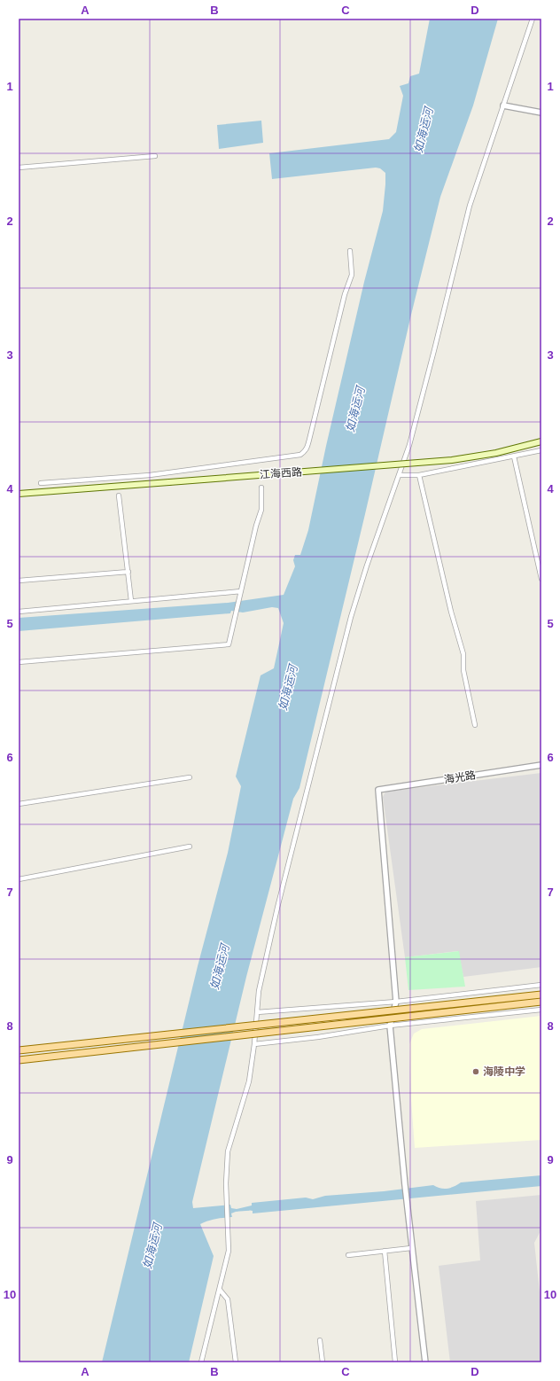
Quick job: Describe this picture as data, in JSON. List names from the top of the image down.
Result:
{
  "streets": {
    "main road": ["江海西路"],
    "street": ["海光路"]
  },
  "water": ["如海运河"],
  "places": ["海陵中学"],
  "grid": {
    "columns": [
      "A",
      "B",
      "C",
      "D"
    ],
    "rows": [
      "1",
      "2",
      "3",
      "4",
      "5",
      "6",
      "7",
      "8",
      "9",
      "10"
    ]
  }
}
